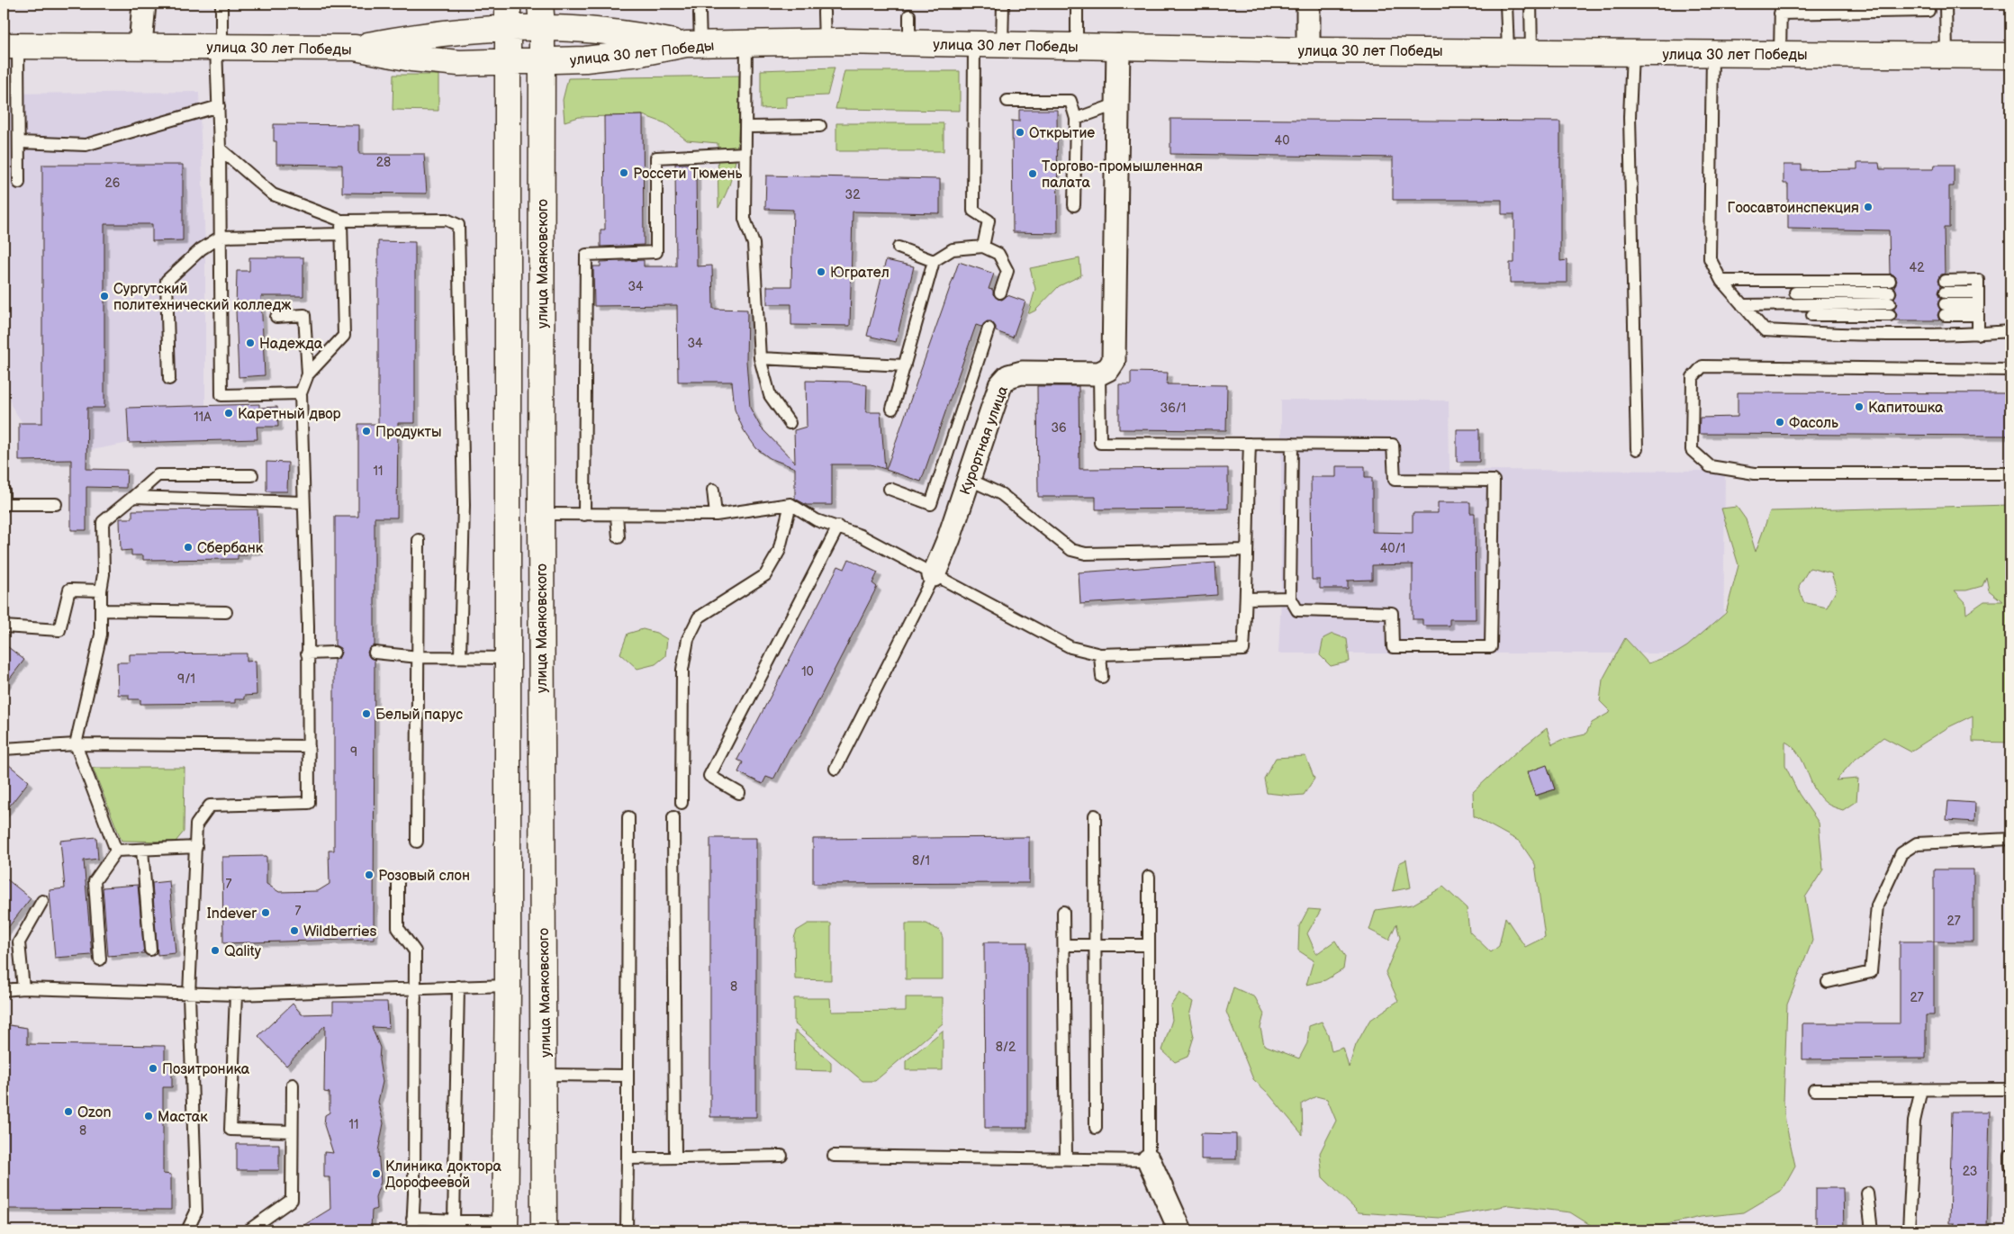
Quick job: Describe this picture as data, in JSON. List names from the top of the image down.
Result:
{
  "streets": {
    "main road": ["улица 30 лет Победы", "улица Маяковского"],
    "street": ["Курортная улица"]
  },
  "crossings": [
    ["улица 30 лет Победы", "улица Маяковского"]
  ],
  "places": [
    "Открытие",
    "Россети Тюмень",
    "Торгово-промышленная палата",
    "Гоосавтоинспекция",
    "Югрател",
    "Сургутский политехнический колледж",
    "Надежда",
    "Капитошка",
    "Каретный двор",
    "Фасоль",
    "Продукты",
    "Сбербанк",
    "Белый парус",
    "Розовый слон",
    "Indever",
    "Wildberries",
    "Qality",
    "Позитроника",
    "Ozon",
    "Мастак",
    "Клиника доктора Дорофеевой"
  ],
  "house_numbers": [
    "40",
    "28",
    "26",
    "32",
    "42",
    "34",
    "34",
    "36/1",
    "11А",
    "36",
    "11",
    "40/1",
    "10",
    "9/1",
    "9",
    "8/1",
    "7",
    "7",
    "27",
    "8",
    "27",
    "8/2",
    "11",
    "8",
    "23"
  ]
}
